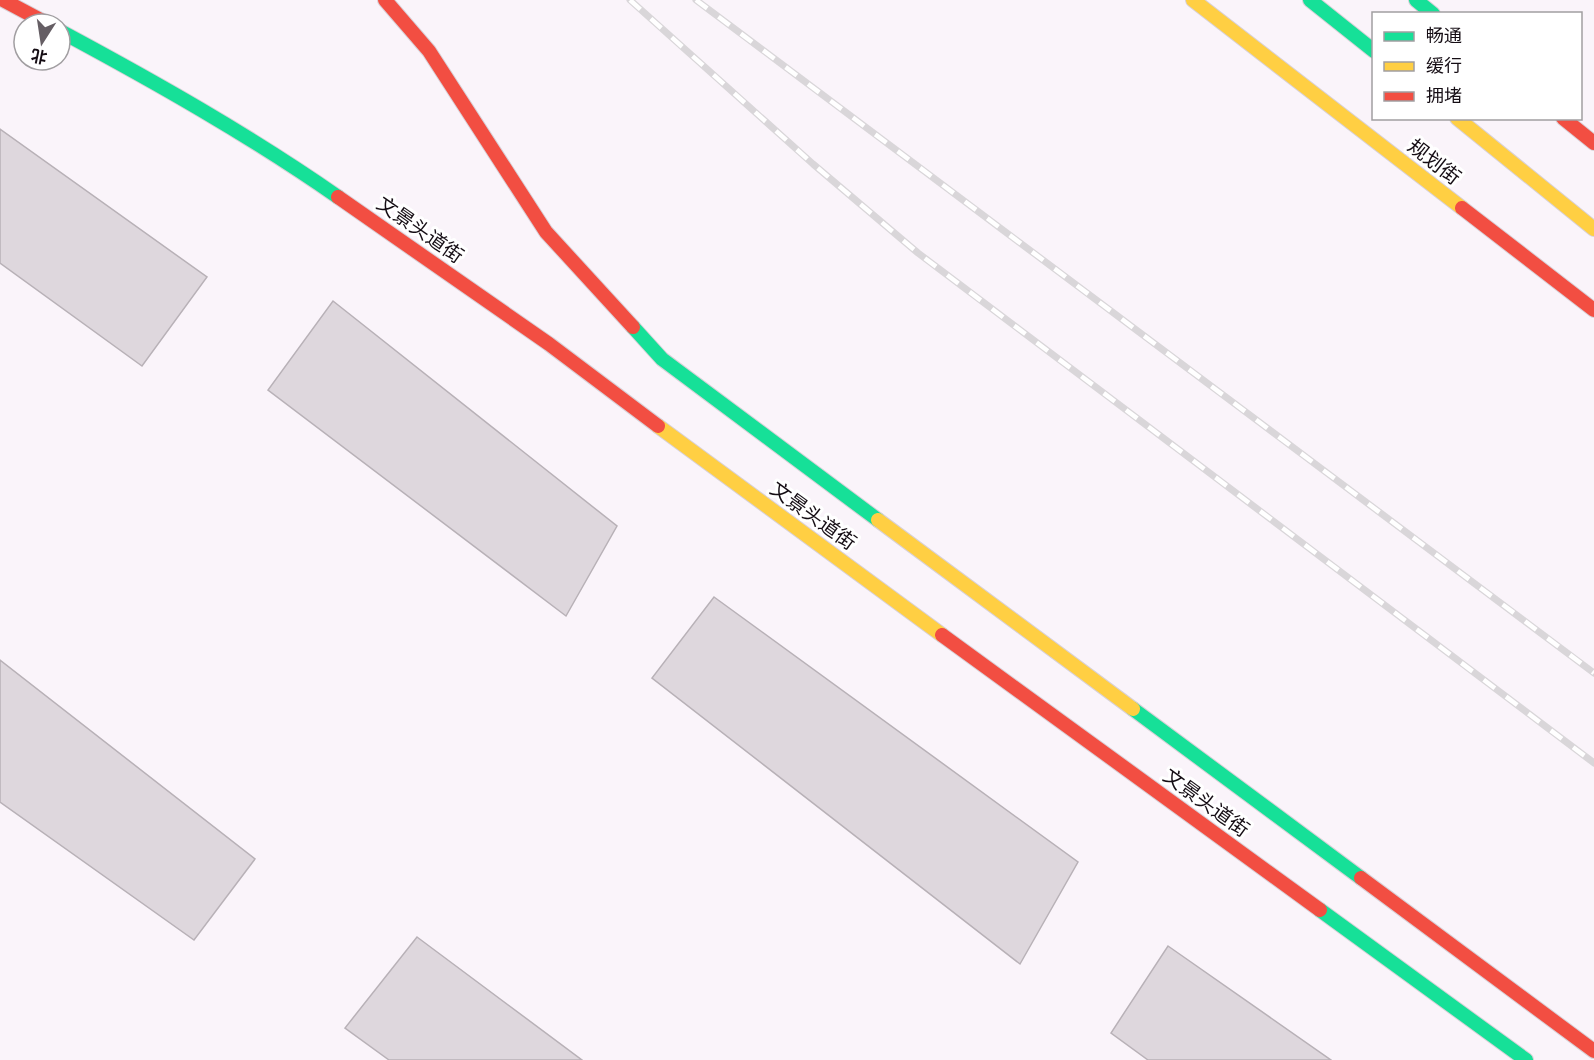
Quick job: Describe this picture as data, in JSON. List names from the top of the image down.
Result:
{
  "streets": {
    "main road": ["规划街", "文景头道街"]
  },
  "legend": ["畅通", "缓行", "拥堵"],
  "north": "bottom"
}
